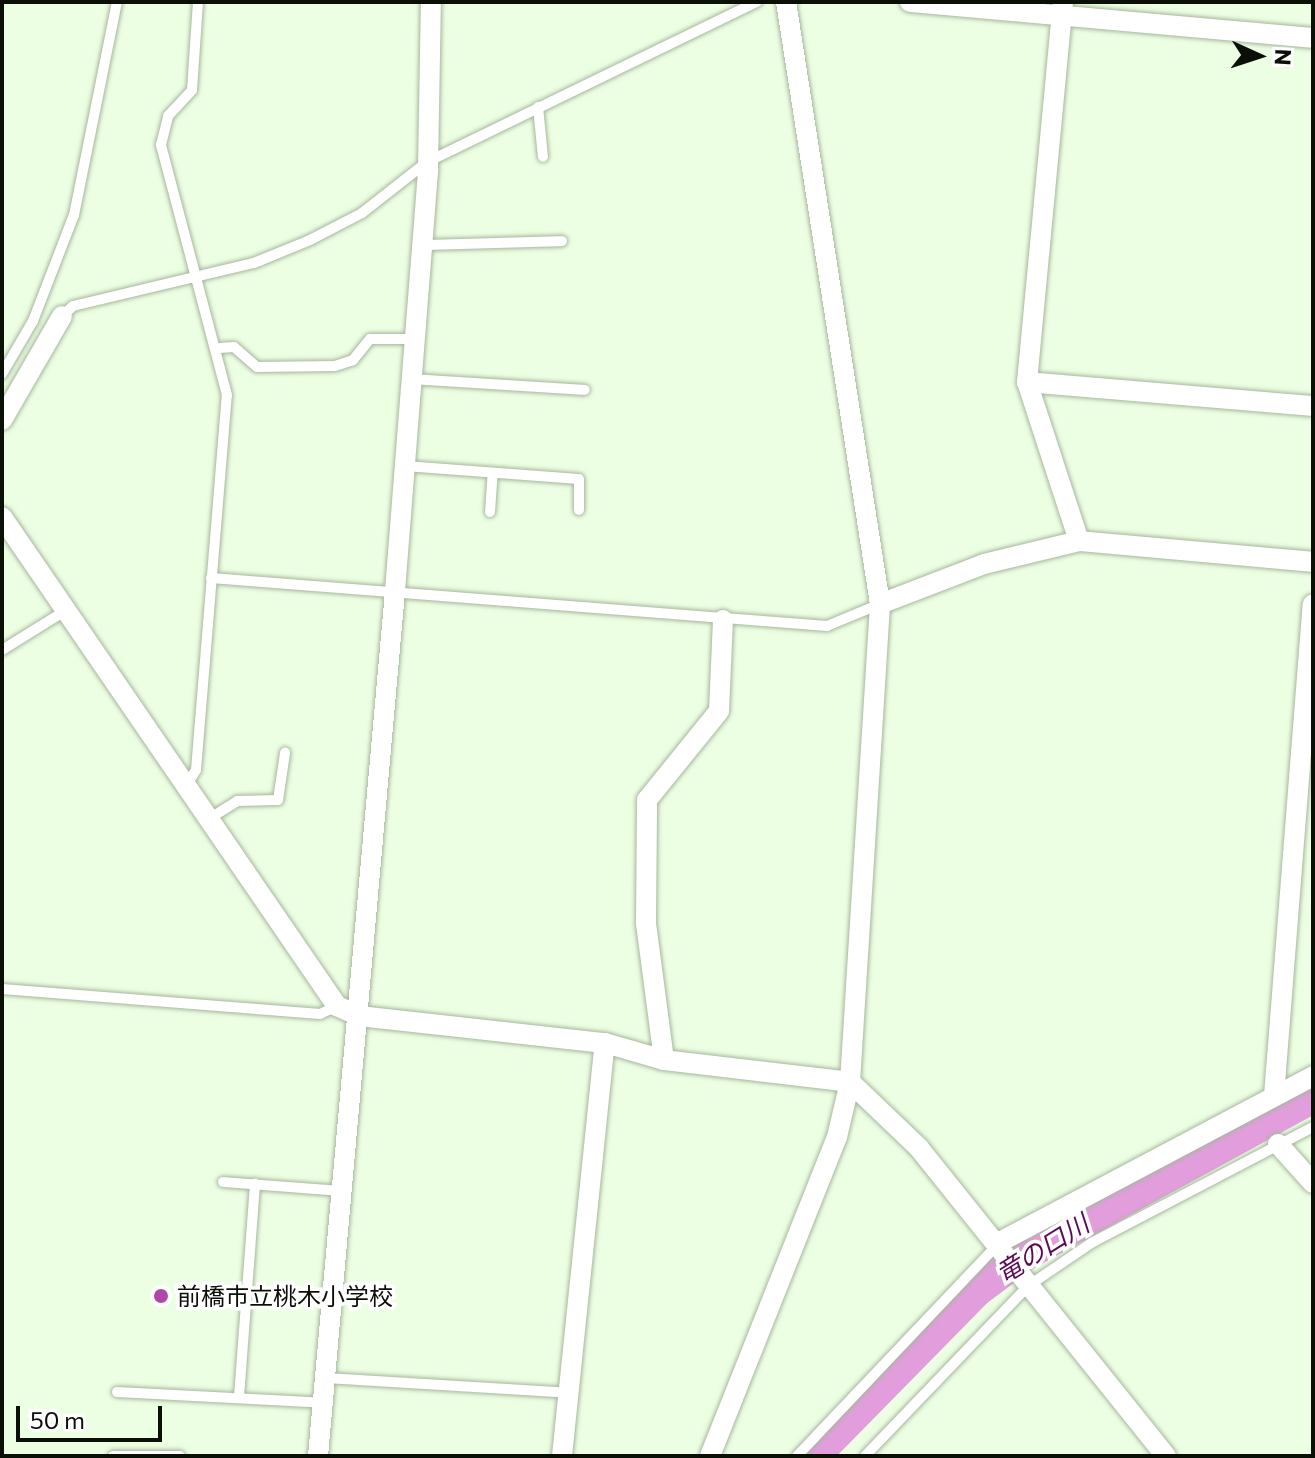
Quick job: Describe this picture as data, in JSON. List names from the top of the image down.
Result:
{
  "water": ["竜の口川"],
  "places": ["前橋市立桃木小学校"],
  "scale_bar": "50 m",
  "north": "right"
}
